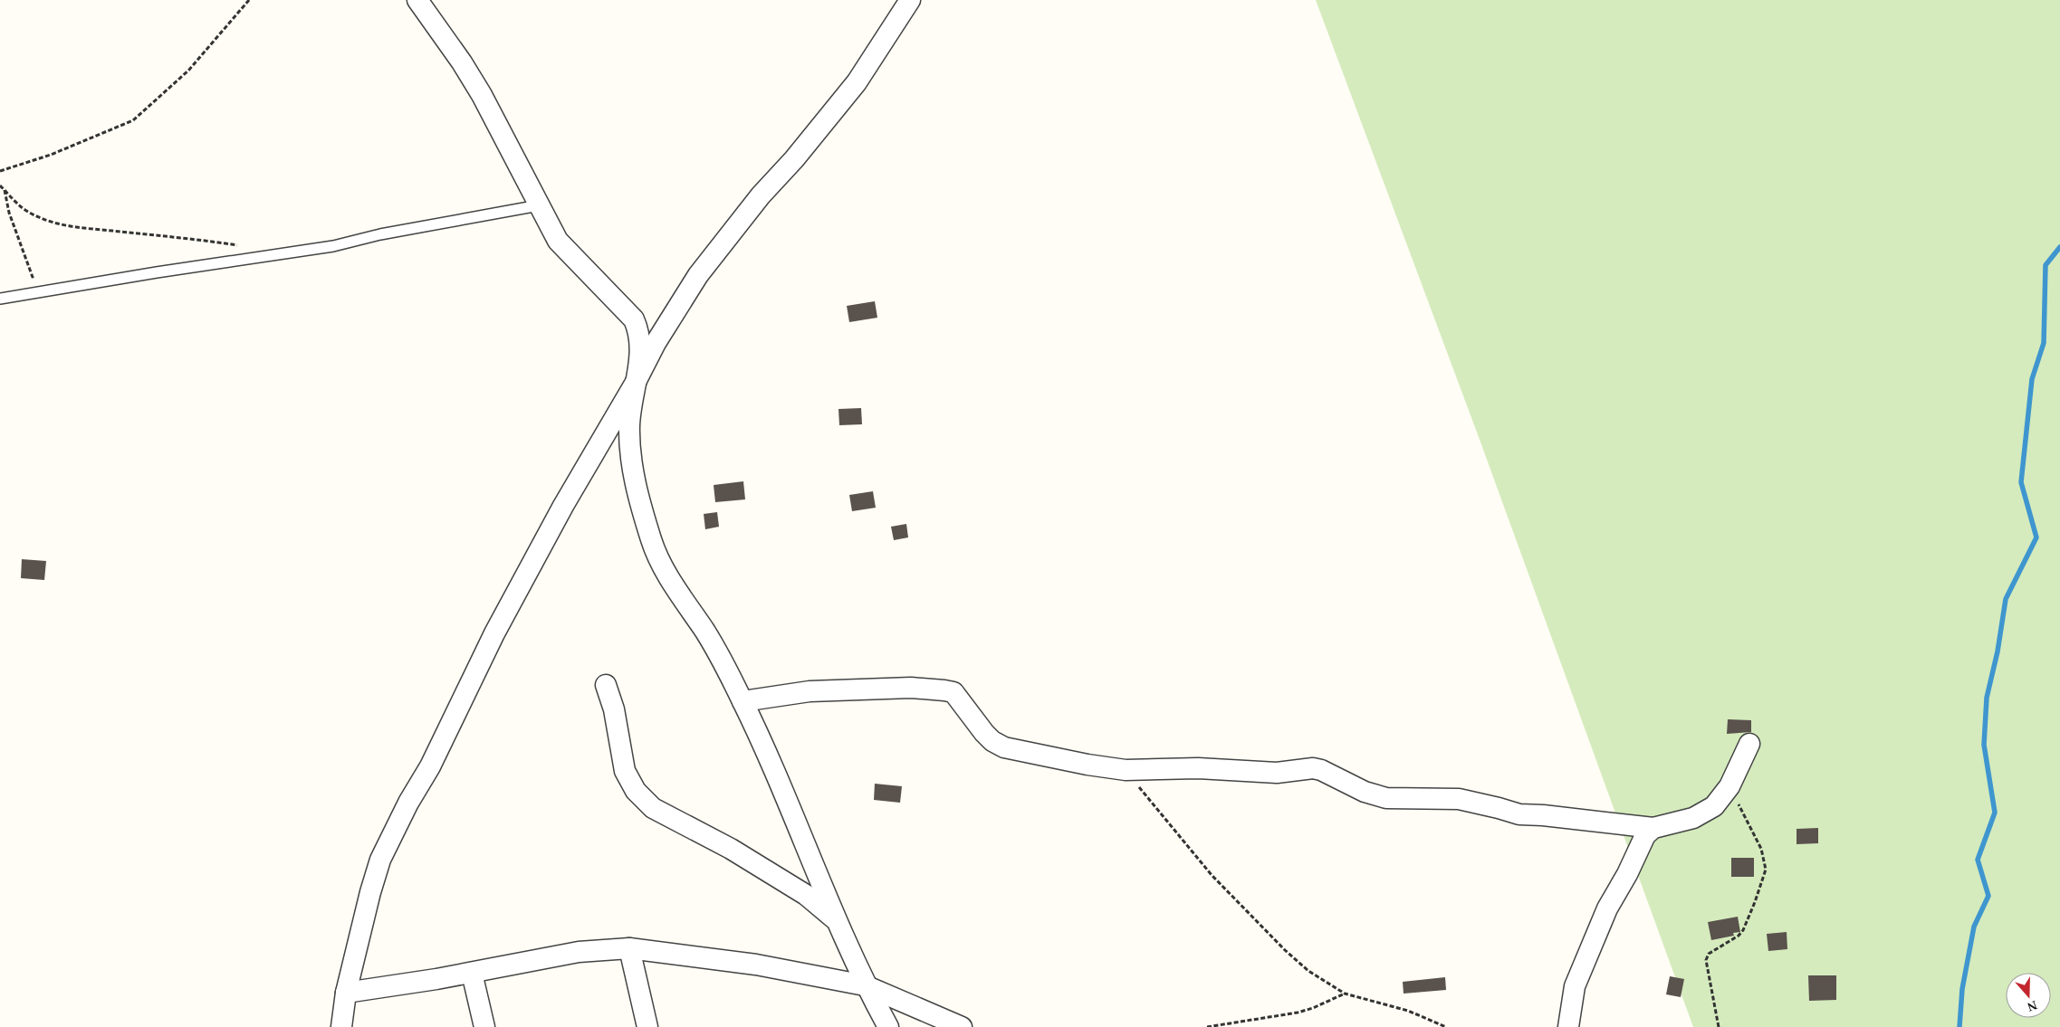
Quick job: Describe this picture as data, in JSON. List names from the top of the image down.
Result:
{
  "north": "bottom"
}
